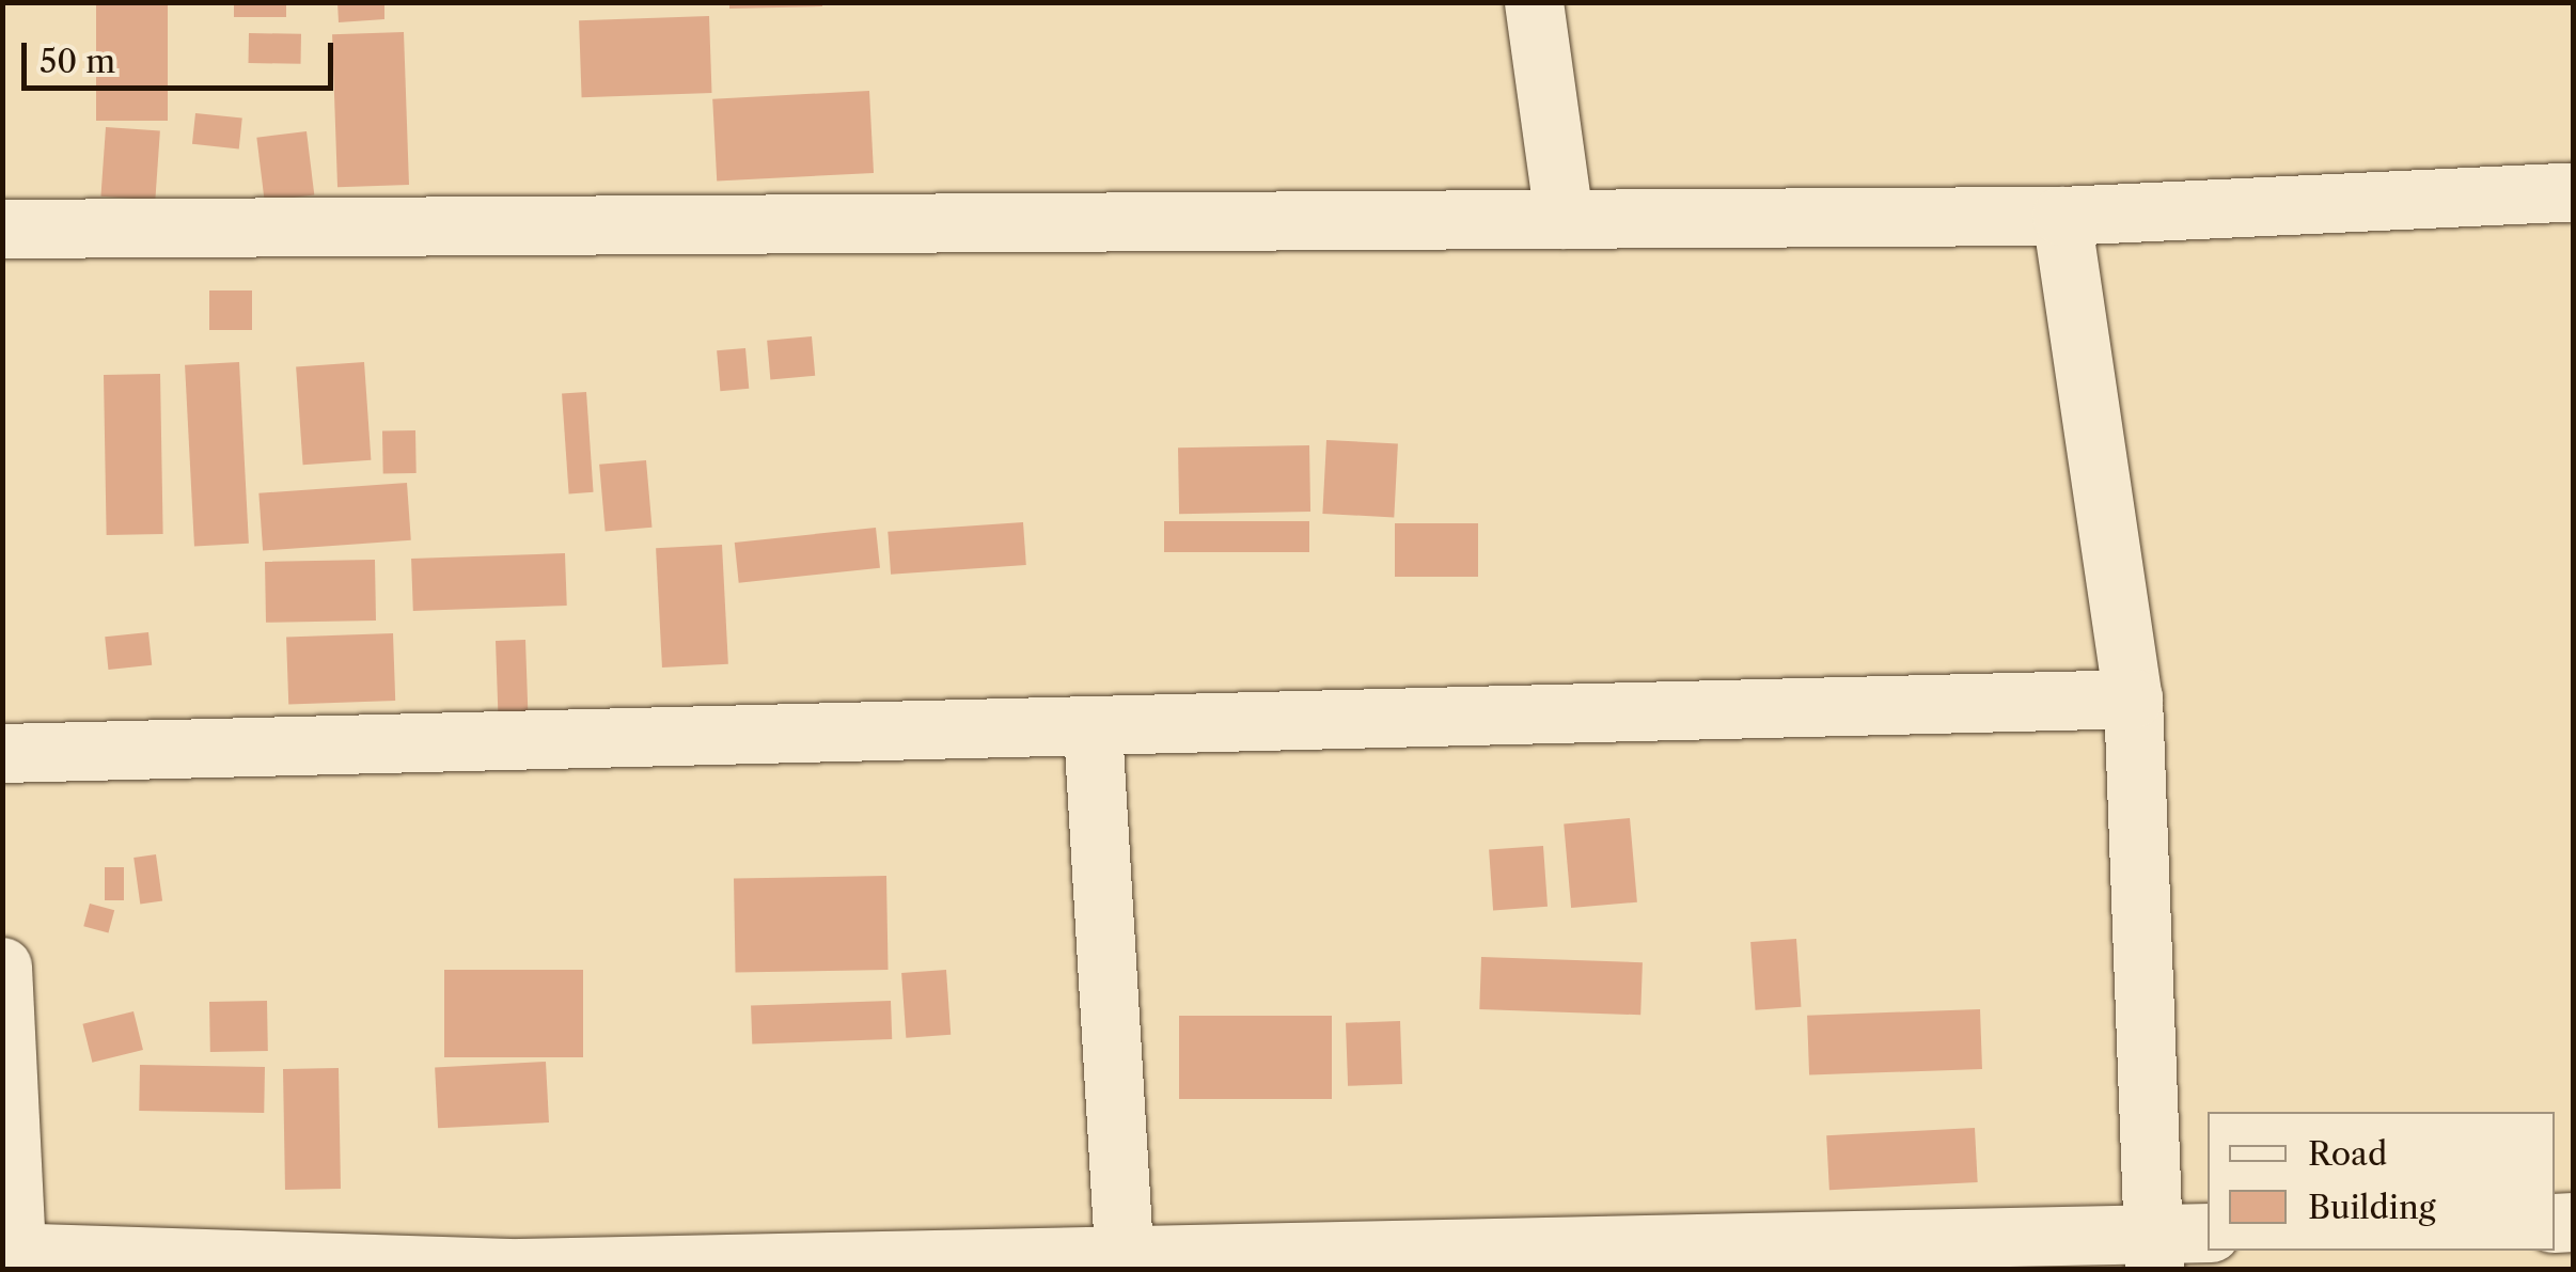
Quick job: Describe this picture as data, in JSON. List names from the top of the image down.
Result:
{
  "legend": ["Road", "Building"],
  "scale_bar": "50 m"
}
